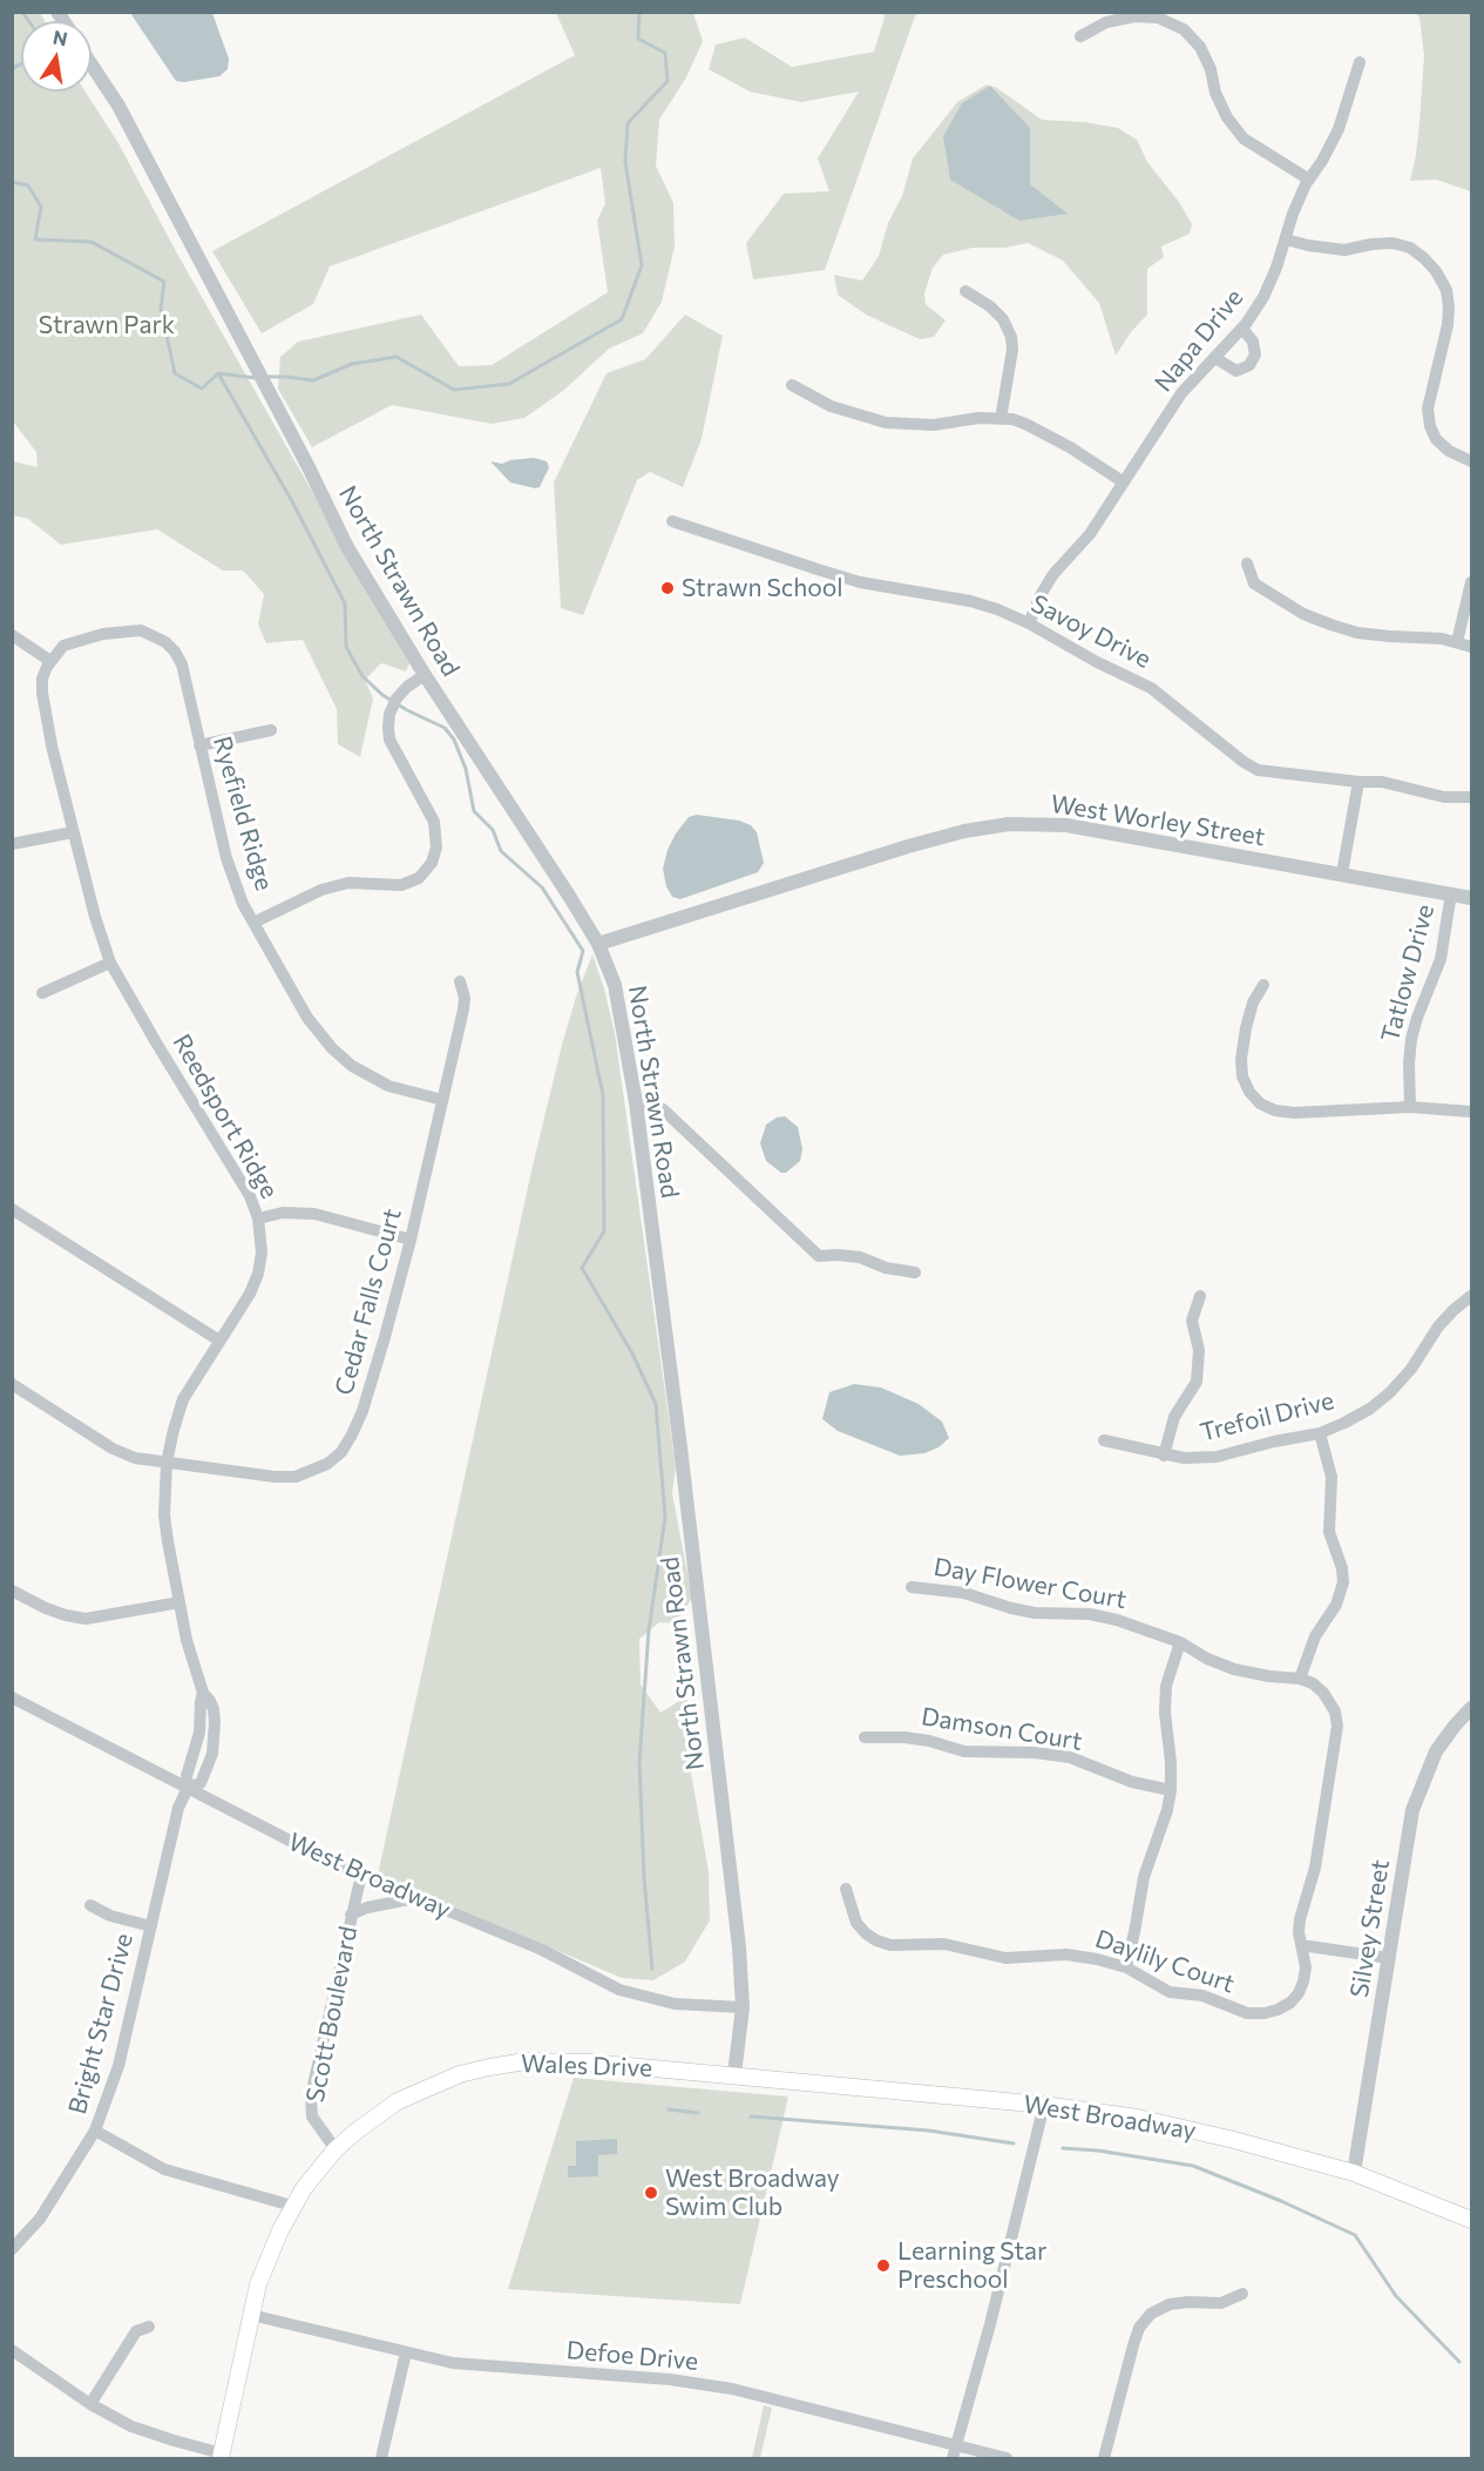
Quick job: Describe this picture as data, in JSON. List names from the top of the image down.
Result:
{
  "streets": {
    "main road": ["West Broadway", "Wales Drive"],
    "street": [
      "Napa Drive",
      "North Strawn Road",
      "Savoy Drive",
      "Ryefield Ridge",
      "West Worley Street",
      "Tatlow Drive",
      "Reedsport Ridge",
      "Cedar Falls Court",
      "Trefoil Drive",
      "Day Flower Court",
      "Damson Court",
      "Silvey Street",
      "Daylily Court",
      "Scott Boulevard",
      "Bright Star Drive",
      "Defoe Drive"
    ]
  },
  "crossings": [
    ["Napa Drive", "Savoy Drive"],
    ["North Strawn Road", "West Worley Street"],
    ["North Strawn Road", "West Broadway"],
    ["North Strawn Road", "Wales Drive"],
    ["Ryefield Ridge", "Reedsport Ridge"],
    ["Ryefield Ridge", "Cedar Falls Court"],
    ["West Worley Street", "Tatlow Drive"],
    ["Reedsport Ridge", "Cedar Falls Court"],
    ["Reedsport Ridge", "West Broadway"],
    ["Reedsport Ridge", "Bright Star Drive"],
    ["West Broadway", "Silvey Street"],
    ["West Broadway", "Scott Boulevard"],
    ["West Broadway", "Bright Star Drive"],
    ["West Broadway", "Wales Drive"],
    ["Scott Boulevard", "Wales Drive"]
  ],
  "parks": ["Strawn Park"],
  "places": ["Strawn School", "West Broadway Swim Club", "Learning Star Preschool"],
  "north": "top"
}
